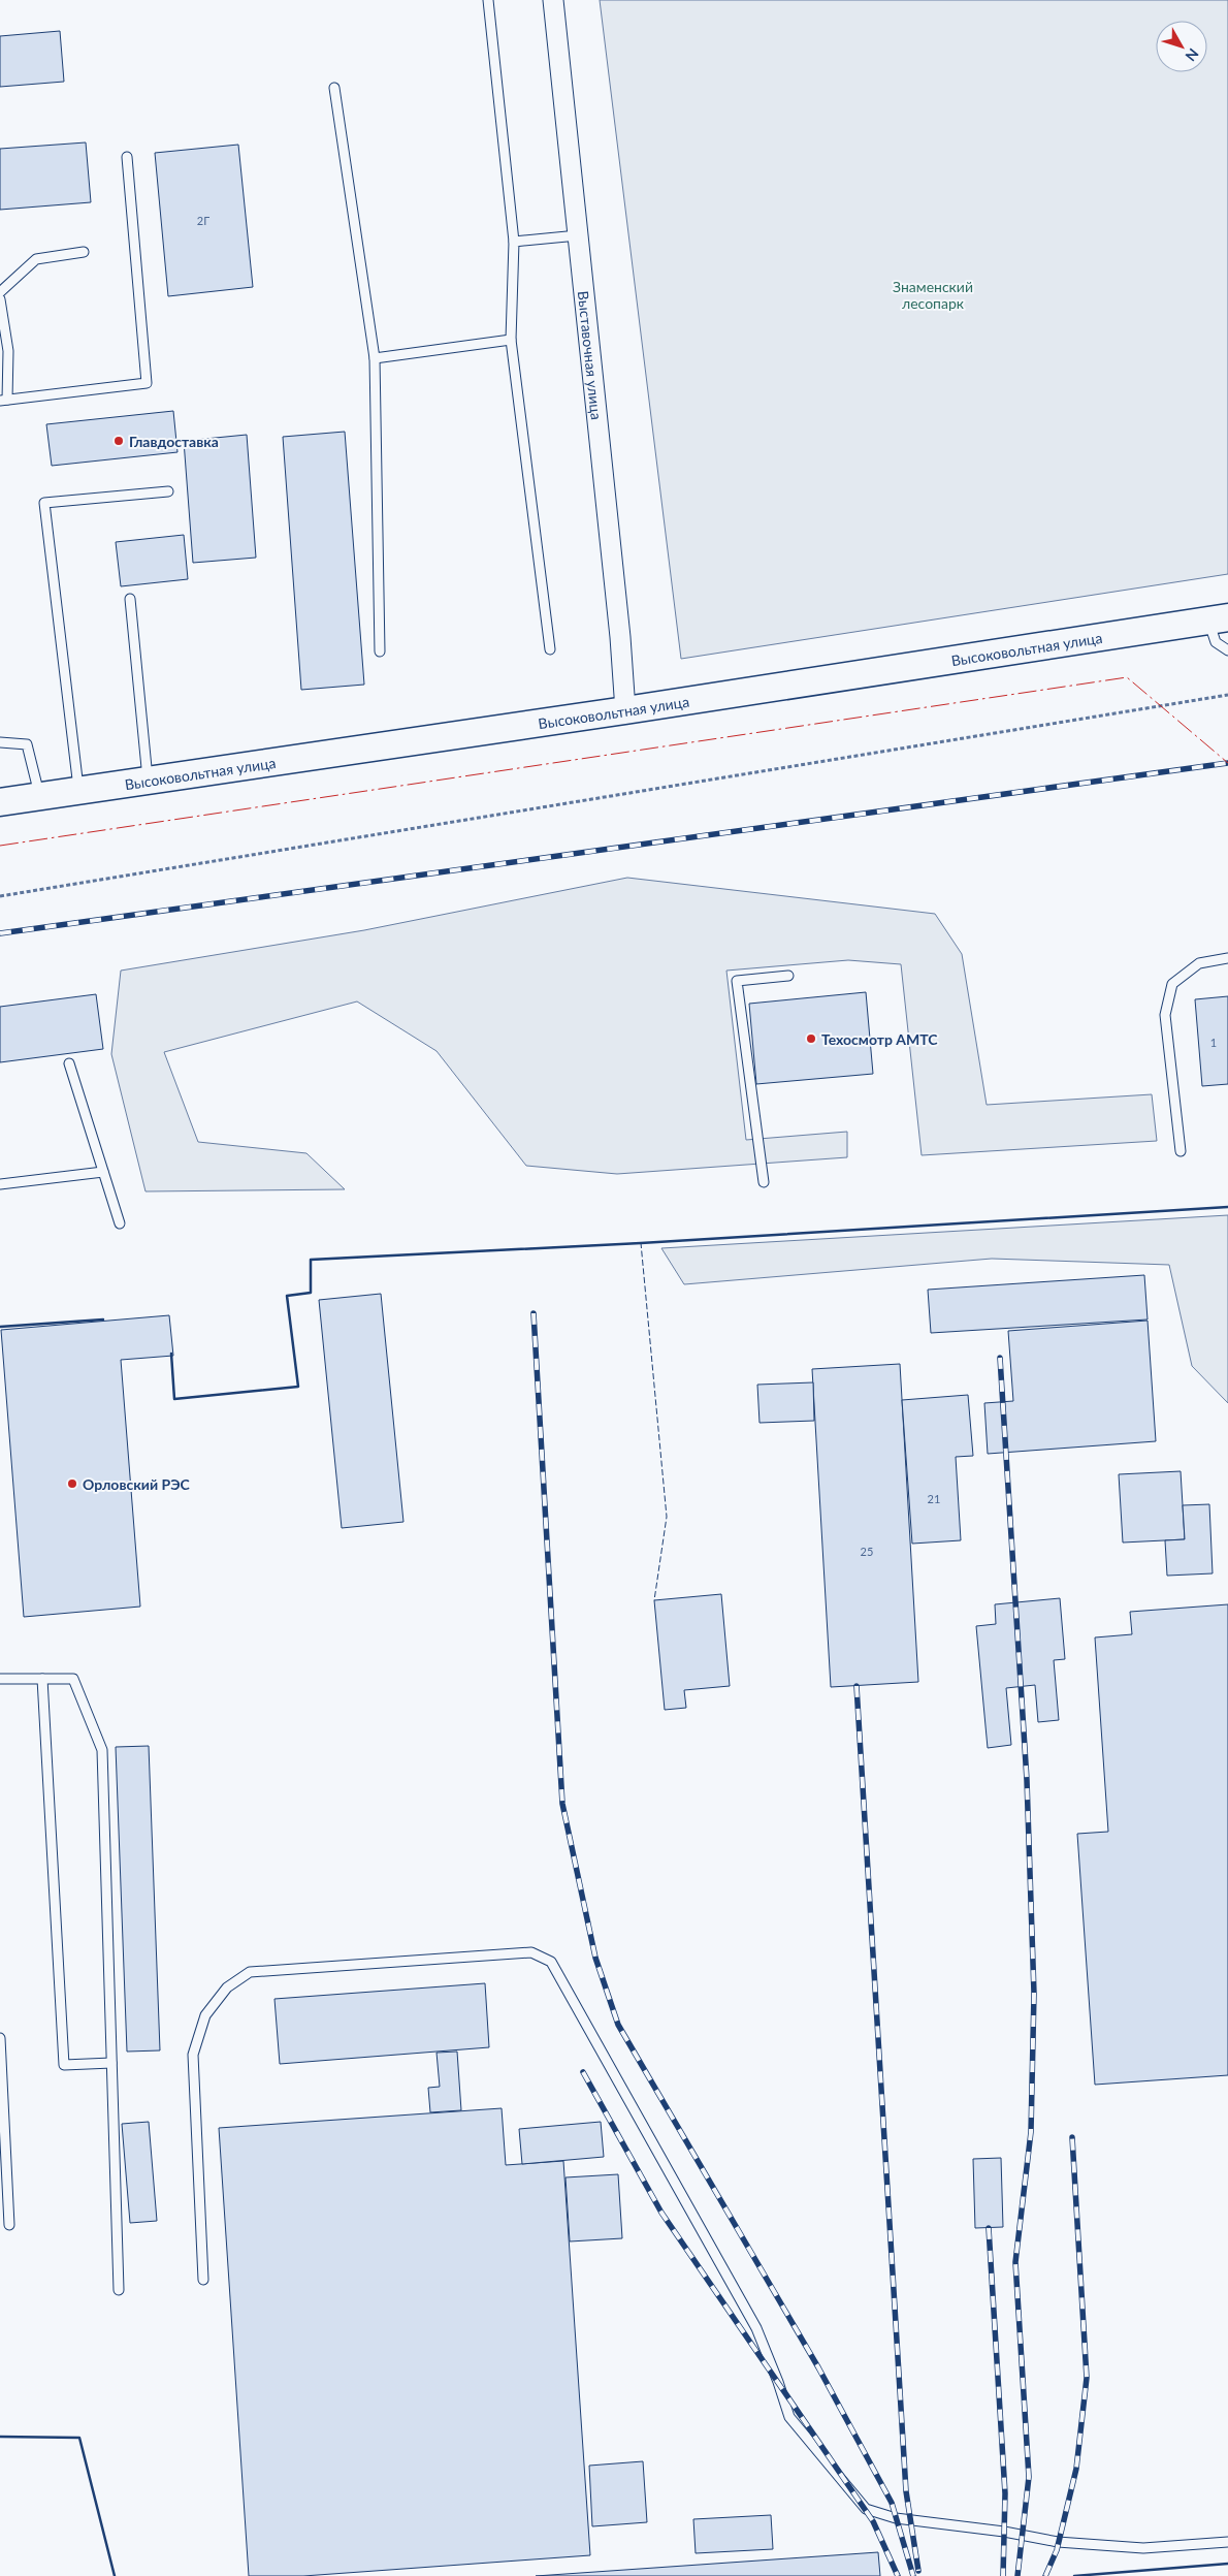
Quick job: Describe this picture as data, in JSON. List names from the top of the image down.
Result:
{
  "streets": {
    "main road": ["Высоковольтная улица"],
    "street": ["Выставочная улица"]
  },
  "crossings": [
    ["Выставочная улица", "Высоковольтная улица"]
  ],
  "parks": ["Знаменский лесопарк"],
  "places": ["Главдоставка", "Техосмотр АМТС", "Орловский РЭС"],
  "house_numbers": [
    "2Г",
    "1",
    "21",
    "25"
  ],
  "north": "bottom right"
}
